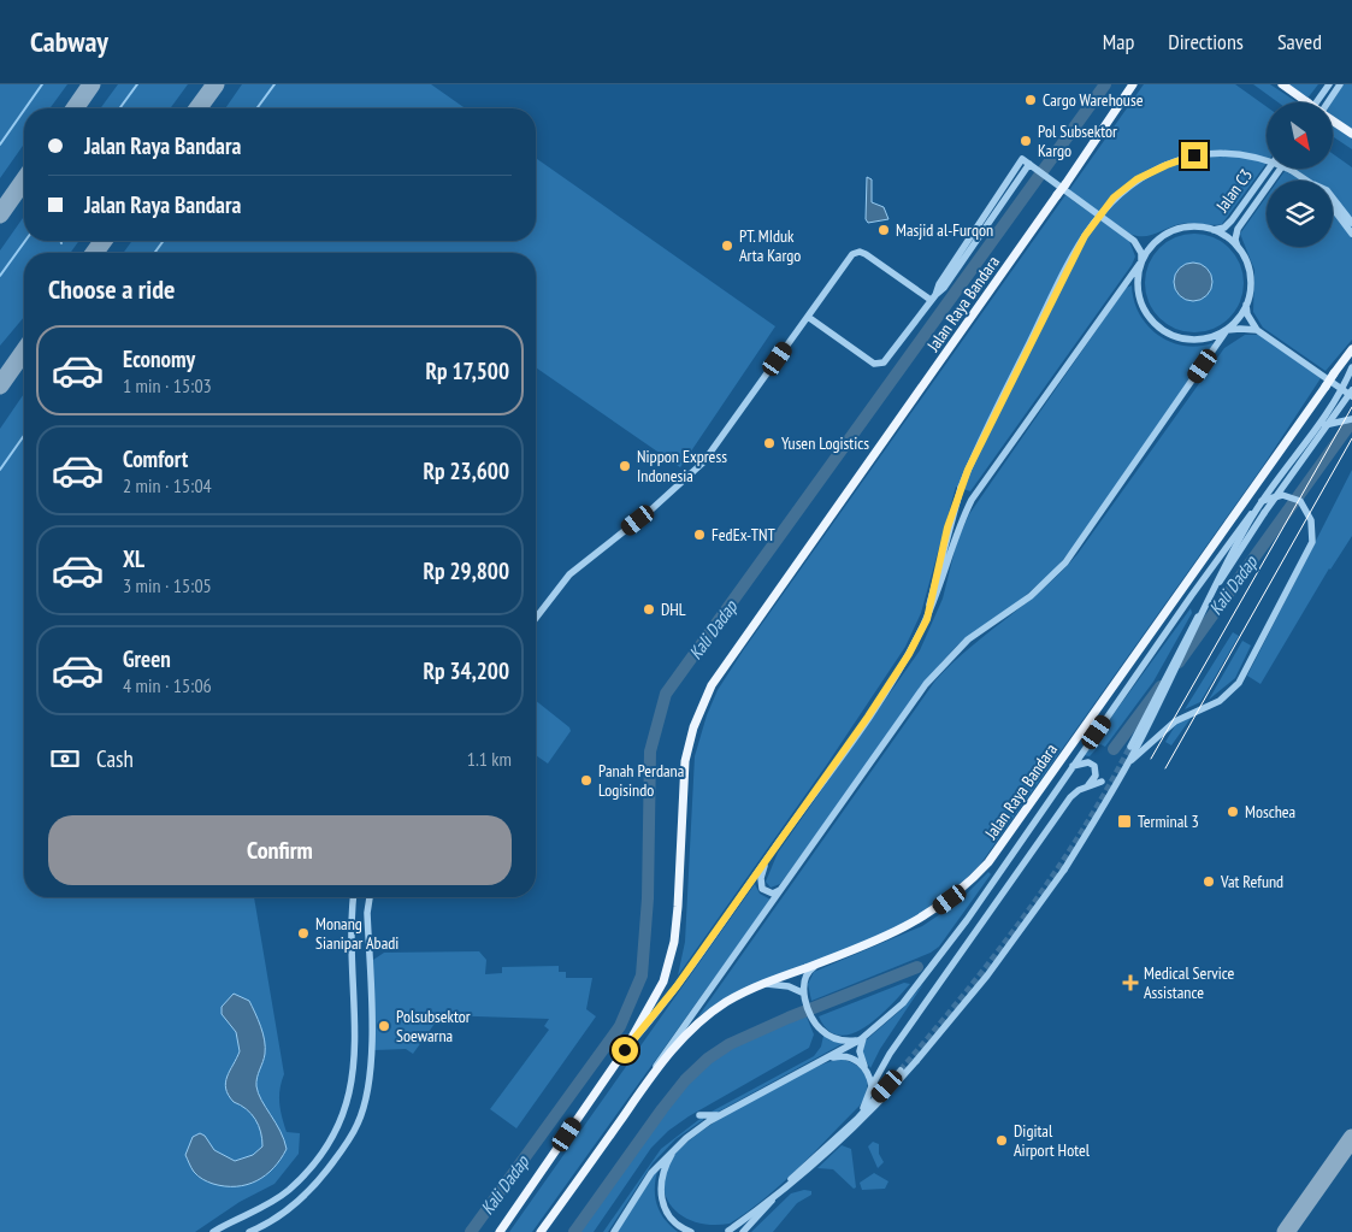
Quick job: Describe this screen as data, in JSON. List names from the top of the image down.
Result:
{
  "streets": {
    "main road": ["Jalan Raya Bandara"],
    "street": ["Jalan C3"]
  },
  "crossings": [
    ["Jalan C3", "Jalan Raya Bandara"]
  ],
  "water": ["Kali Dadap"],
  "places": {
    "other": [
      "Cargo Warehouse",
      "Pol Subsektor Kargo",
      "Masjid al-Furqon",
      "PT. MIduk Arta Kargo",
      "Yusen Logistics",
      "Nippon Express Indonesia",
      "FedEx-TNT",
      "DHL",
      "Panah Perdana Logisindo",
      "Moschea",
      "Vat Refund",
      "Monang Sianipar Abadi",
      "Polsubsektor Soewarna",
      "Digital Airport Hotel"
    ],
    "transit": ["Terminal 3"],
    "health": ["Medical Service Assistance"]
  },
  "north": "bottom right",
  "page": {
    "header": "Cabway",
    "nav": ["Map", "Directions", "Saved"],
    "banner": ["Jalan Raya Bandara", "Jalan Raya Bandara"],
    "heading": "Choose a ride",
    "list": [
      {
        "name": "Economy",
        "note": "1 min · 15:03",
        "value": "Rp 17,500"
      },
      {
        "name": "Comfort",
        "note": "2 min · 15:04",
        "value": "Rp 23,600"
      },
      {
        "name": "XL",
        "note": "3 min · 15:05",
        "value": "Rp 29,800"
      },
      {
        "name": "Green",
        "note": "4 min · 15:06",
        "value": "Rp 34,200"
      }
    ],
    "pay": ["Cash", "1.1 km"],
    "buttons": "Confirm"
  }
}
